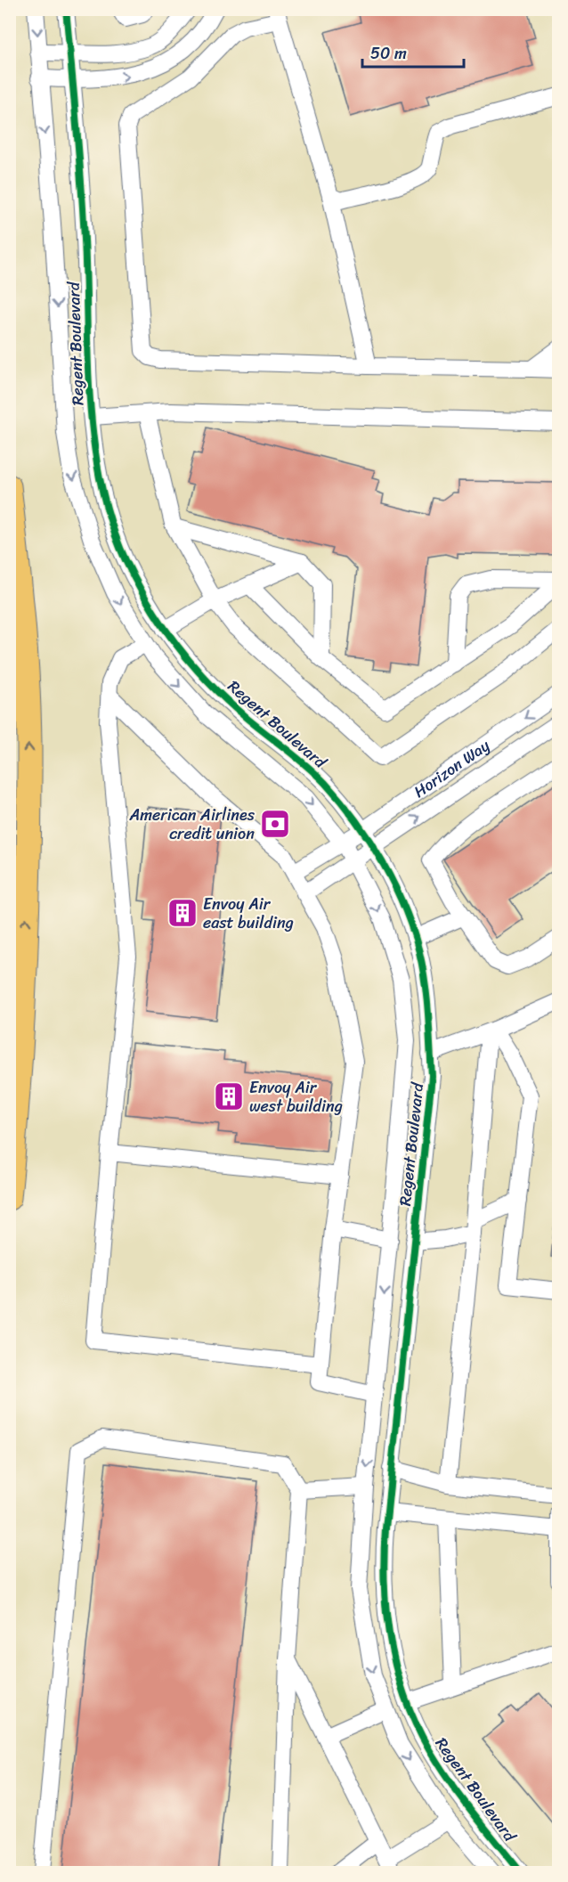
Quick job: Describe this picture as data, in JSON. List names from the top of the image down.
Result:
{
  "streets": {
    "street": ["Regent Boulevard", "Horizon Way"]
  },
  "crossings": [
    ["Regent Boulevard", "Horizon Way"]
  ],
  "places": {
    "bank": ["American Airlines credit union"],
    "building": ["Envoy Air east building", "Envoy Air west building"]
  },
  "scale_bar": "50 m"
}
